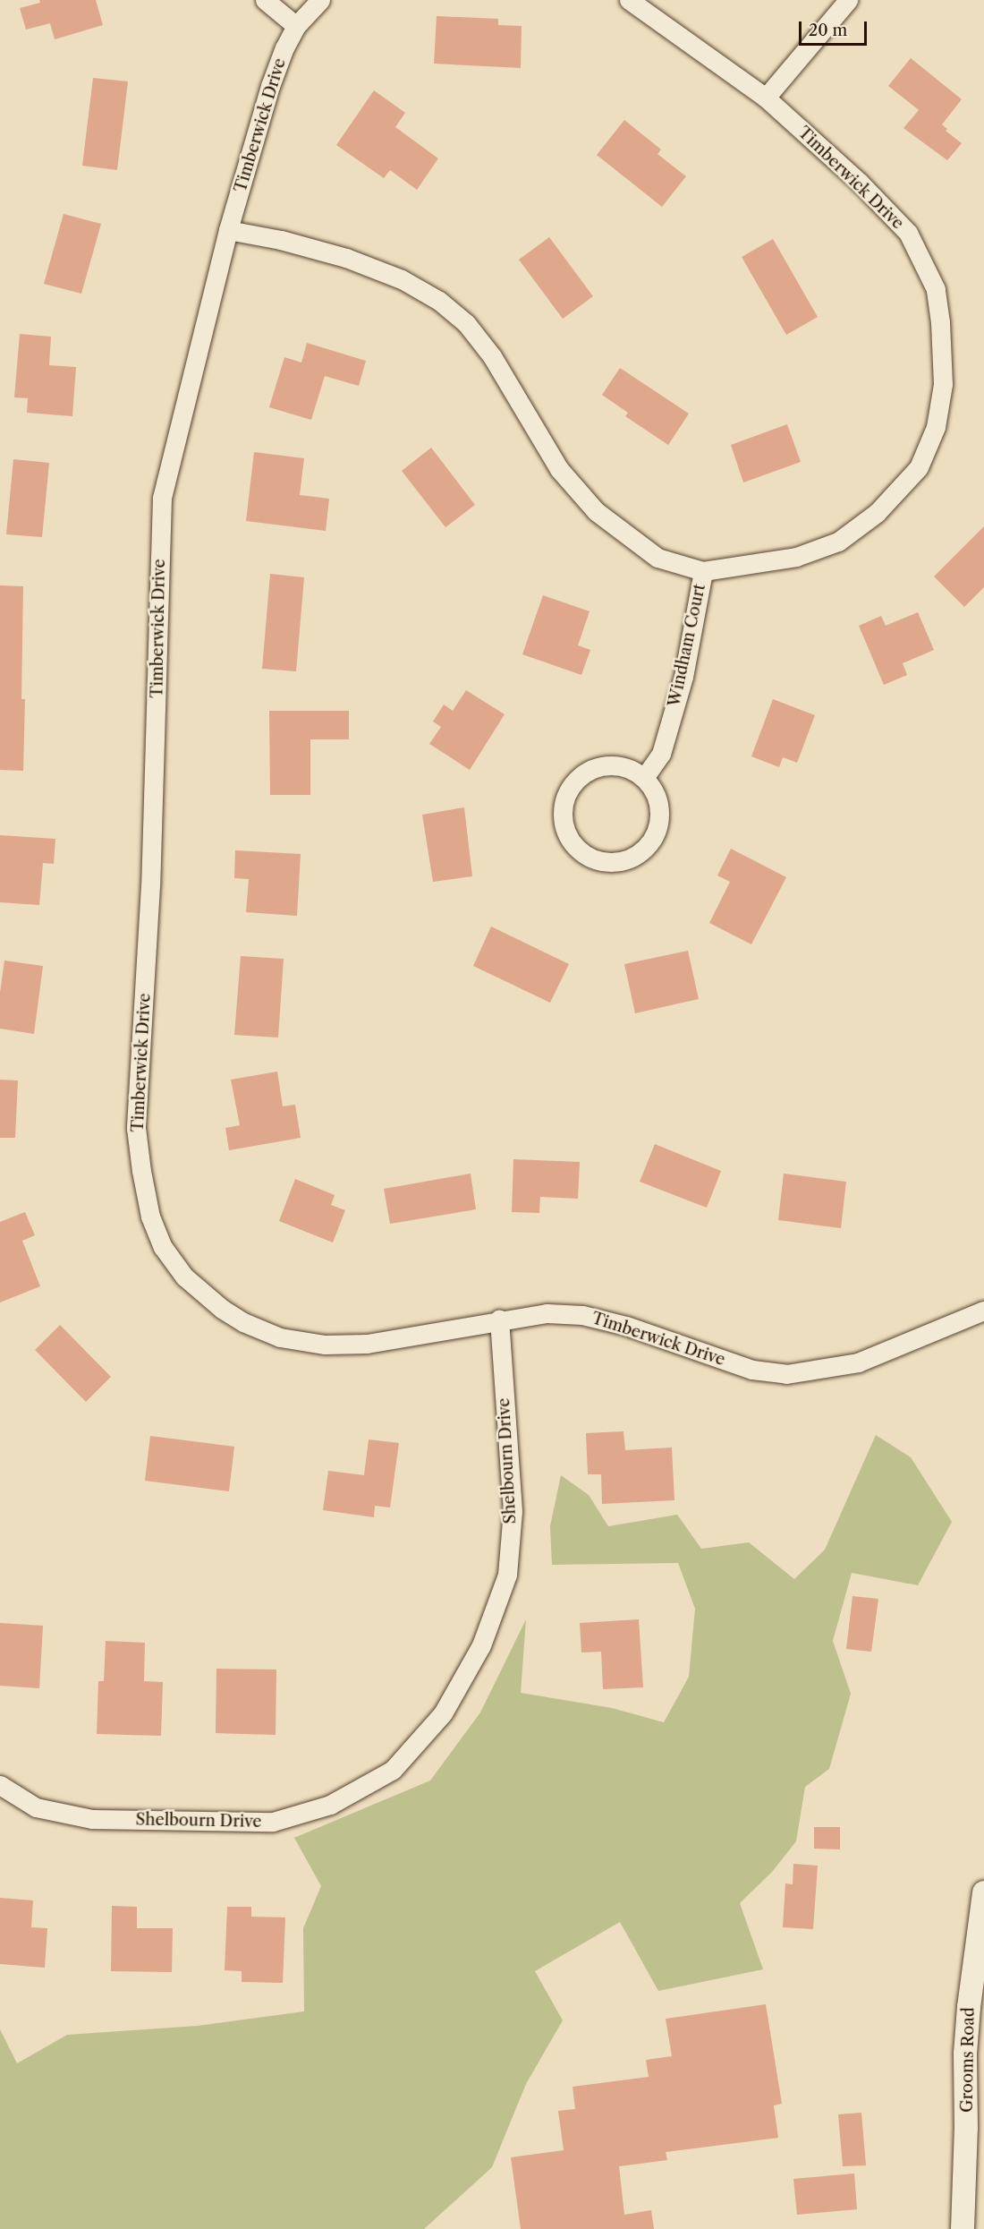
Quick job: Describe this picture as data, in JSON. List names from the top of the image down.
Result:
{
  "streets": {
    "street": [
      "Timberwick Drive",
      "Windham Court",
      "Shelbourn Drive",
      "Grooms Road"
    ]
  },
  "crossings": [
    ["Timberwick Drive", "Windham Court"],
    ["Timberwick Drive", "Shelbourn Drive"]
  ],
  "scale_bar": "20 m"
}
